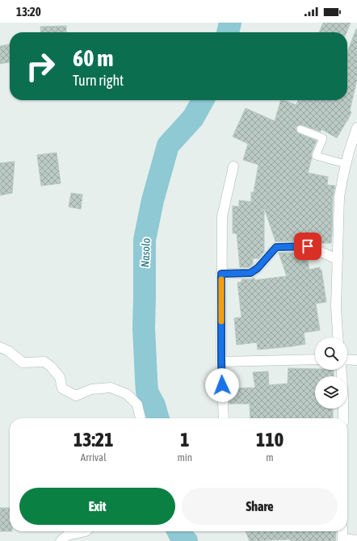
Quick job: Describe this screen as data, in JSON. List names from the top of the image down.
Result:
{
  "water": ["Nasolo"],
  "page": {
    "status": "13:20",
    "turn": ["60 m", "Turn right"],
    "eta": [
      "13:21",
      "Arrival",
      "1",
      "min",
      "110",
      "m"
    ],
    "buttons": ["Exit", "Share"]
  }
}
